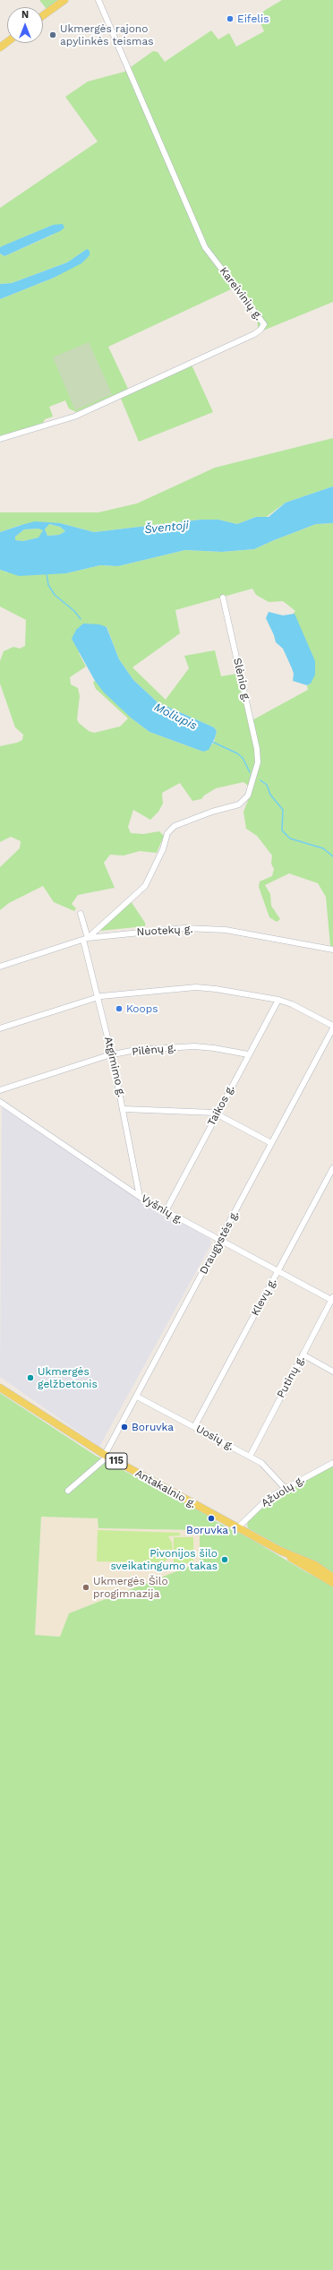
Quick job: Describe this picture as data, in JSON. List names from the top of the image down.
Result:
{
  "streets": {
    "main road": ["115", "Antakalnio g."],
    "street": [
      "Kareivinių g.",
      "Slėnio g.",
      "Nuotekų g.",
      "Pilėnų g.",
      "Atgimimo g.",
      "Taikos g.",
      "Vyšnių g.",
      "Draugystės g.",
      "Klevų g.",
      "Putinų g.",
      "Uosių g.",
      "Ąžuolų g."
    ]
  },
  "crossings": [
    ["Slėnio g.", "Nuotekų g."],
    ["Slėnio g.", "Atgimimo g."],
    ["Nuotekų g.", "Atgimimo g."],
    ["Pilėnų g.", "Atgimimo g."],
    ["Pilėnų g.", "Taikos g."],
    ["Atgimimo g.", "Vyšnių g."],
    ["Taikos g.", "Vyšnių g."],
    ["Vyšnių g.", "Draugystės g."],
    ["Vyšnių g.", "Klevų g."],
    ["Vyšnių g.", "Putinų g."],
    ["Draugystės g.", "Uosių g."],
    ["Draugystės g.", "Antakalnio g."],
    ["Klevų g.", "Uosių g."],
    ["Putinų g.", "Uosių g."],
    ["Uosių g.", "Ąžuolų g."],
    ["Antakalnio g.", "Ąžuolų g."]
  ],
  "water": ["Šventoji", "Moliupis"],
  "places": [
    "Eifelis",
    "Ukmergės rajono apylinkės teismas",
    "Koops",
    "Ukmergės gelžbetonis",
    "Boruvka",
    "Boruvka 1",
    "Pivonijos šilo sveikatingumo takas",
    "Ukmergės Šilo progimnazija"
  ],
  "north": "top"
}
